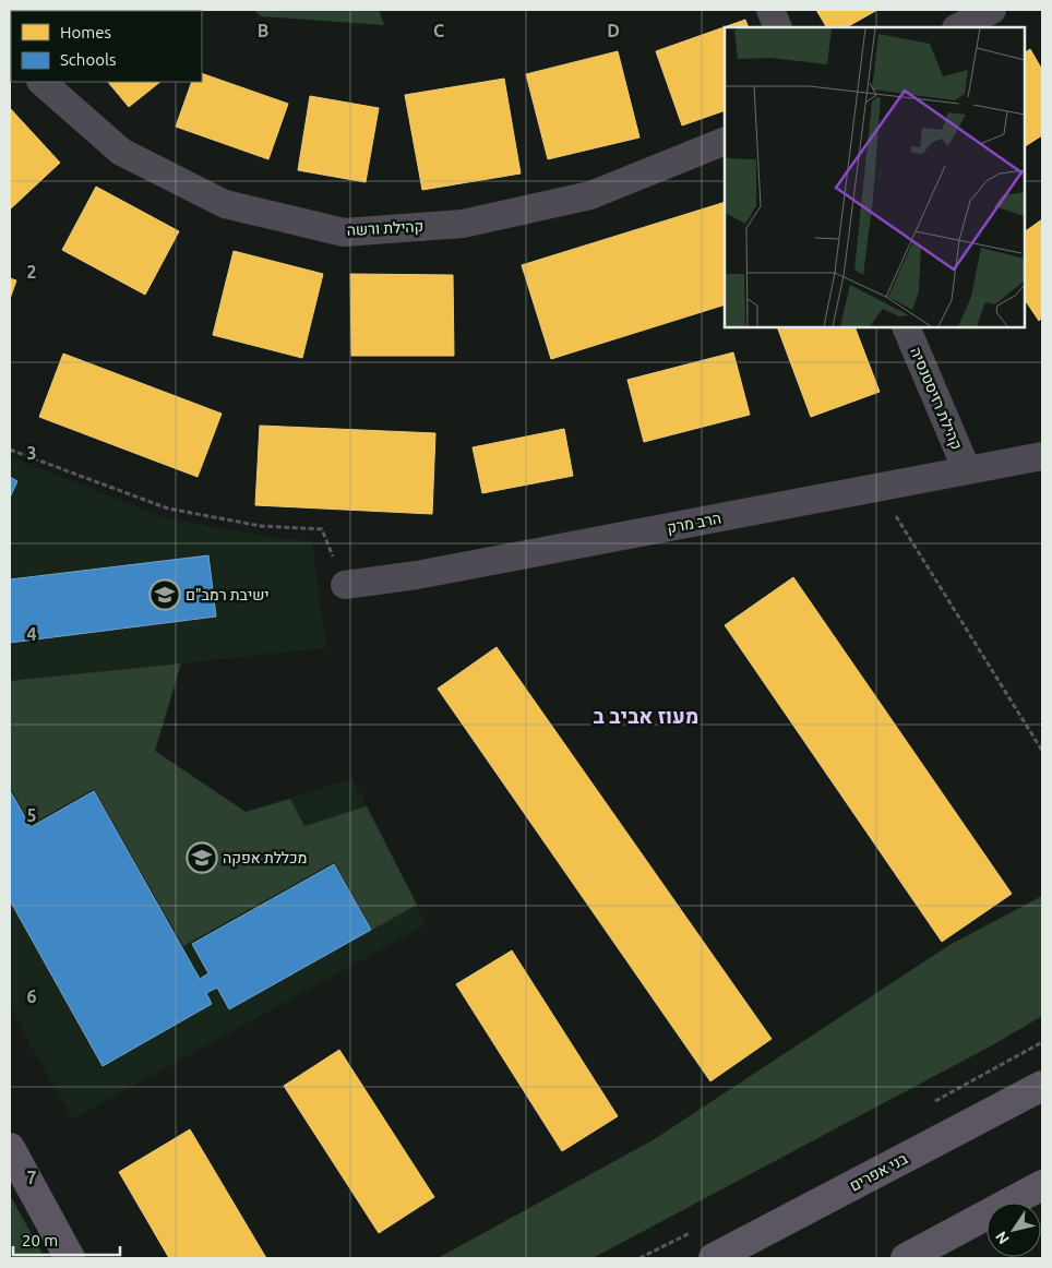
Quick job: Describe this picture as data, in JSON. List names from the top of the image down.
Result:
{
  "streets": {
    "main road": ["בני אפרים"],
    "street": ["קהילת ורשה", "קהילת רזיסטנסיה", "הרב מרק"]
  },
  "crossings": [
    ["קהילת רזיסטנסיה", "הרב מרק"]
  ],
  "districts": ["מעוז אביב ב"],
  "places": {
    "school or university": ["ישיבת רמב\"ם", "מכללת אפקה"]
  },
  "legend": ["Homes", "Schools"],
  "scale_bar": "20 m",
  "north": "bottom left",
  "grid": {
    "columns": ["B", "C", "D"],
    "rows": [
      "2",
      "3",
      "4",
      "5",
      "6",
      "7"
    ]
  }
}
